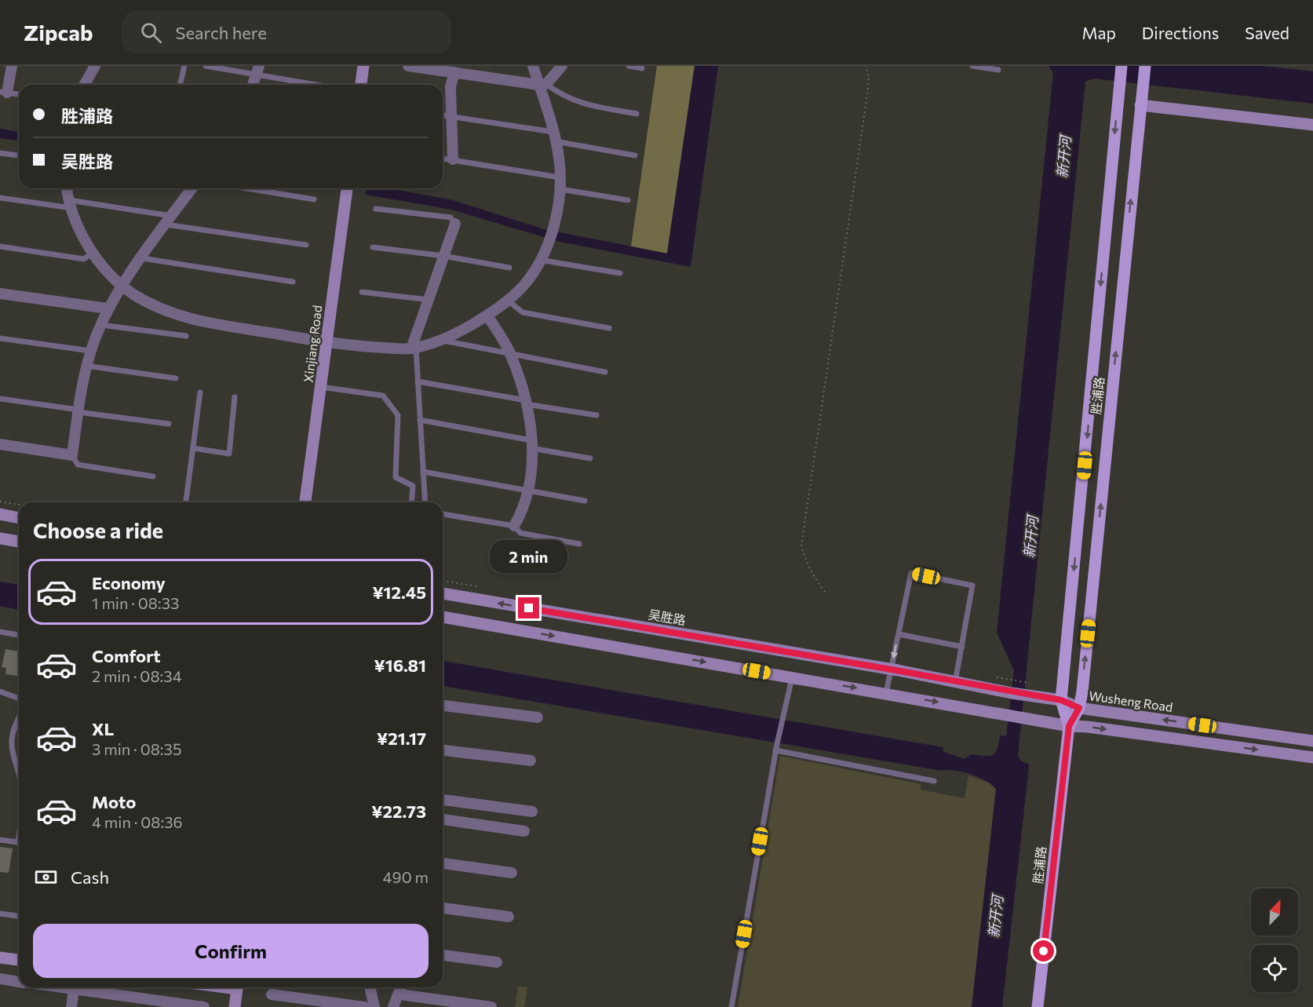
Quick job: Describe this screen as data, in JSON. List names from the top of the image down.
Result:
{
  "streets": {
    "main road": [
      "Xinjiang Road",
      "胜浦路",
      "吴胜路",
      "Wusheng Road"
    ]
  },
  "crossings": [
    ["胜浦路", "Wusheng Road"],
    ["吴胜路", "Wusheng Road"]
  ],
  "water": ["新开河"],
  "north": "top right",
  "page": {
    "header": "Zipcab",
    "search": "Search here",
    "nav": ["Map", "Directions", "Saved"],
    "banner": ["胜浦路", "吴胜路"],
    "heading": "Choose a ride",
    "bubble": "2 min",
    "list": [
      {
        "name": "Economy",
        "note": "1 min · 08:33",
        "value": "¥12.45"
      },
      {
        "name": "Comfort",
        "note": "2 min · 08:34",
        "value": "¥16.81"
      },
      {
        "name": "XL",
        "note": "3 min · 08:35",
        "value": "¥21.17"
      },
      {
        "name": "Moto",
        "note": "4 min · 08:36",
        "value": "¥22.73"
      }
    ],
    "pay": ["Cash", "490 m"],
    "buttons": "Confirm"
  }
}
